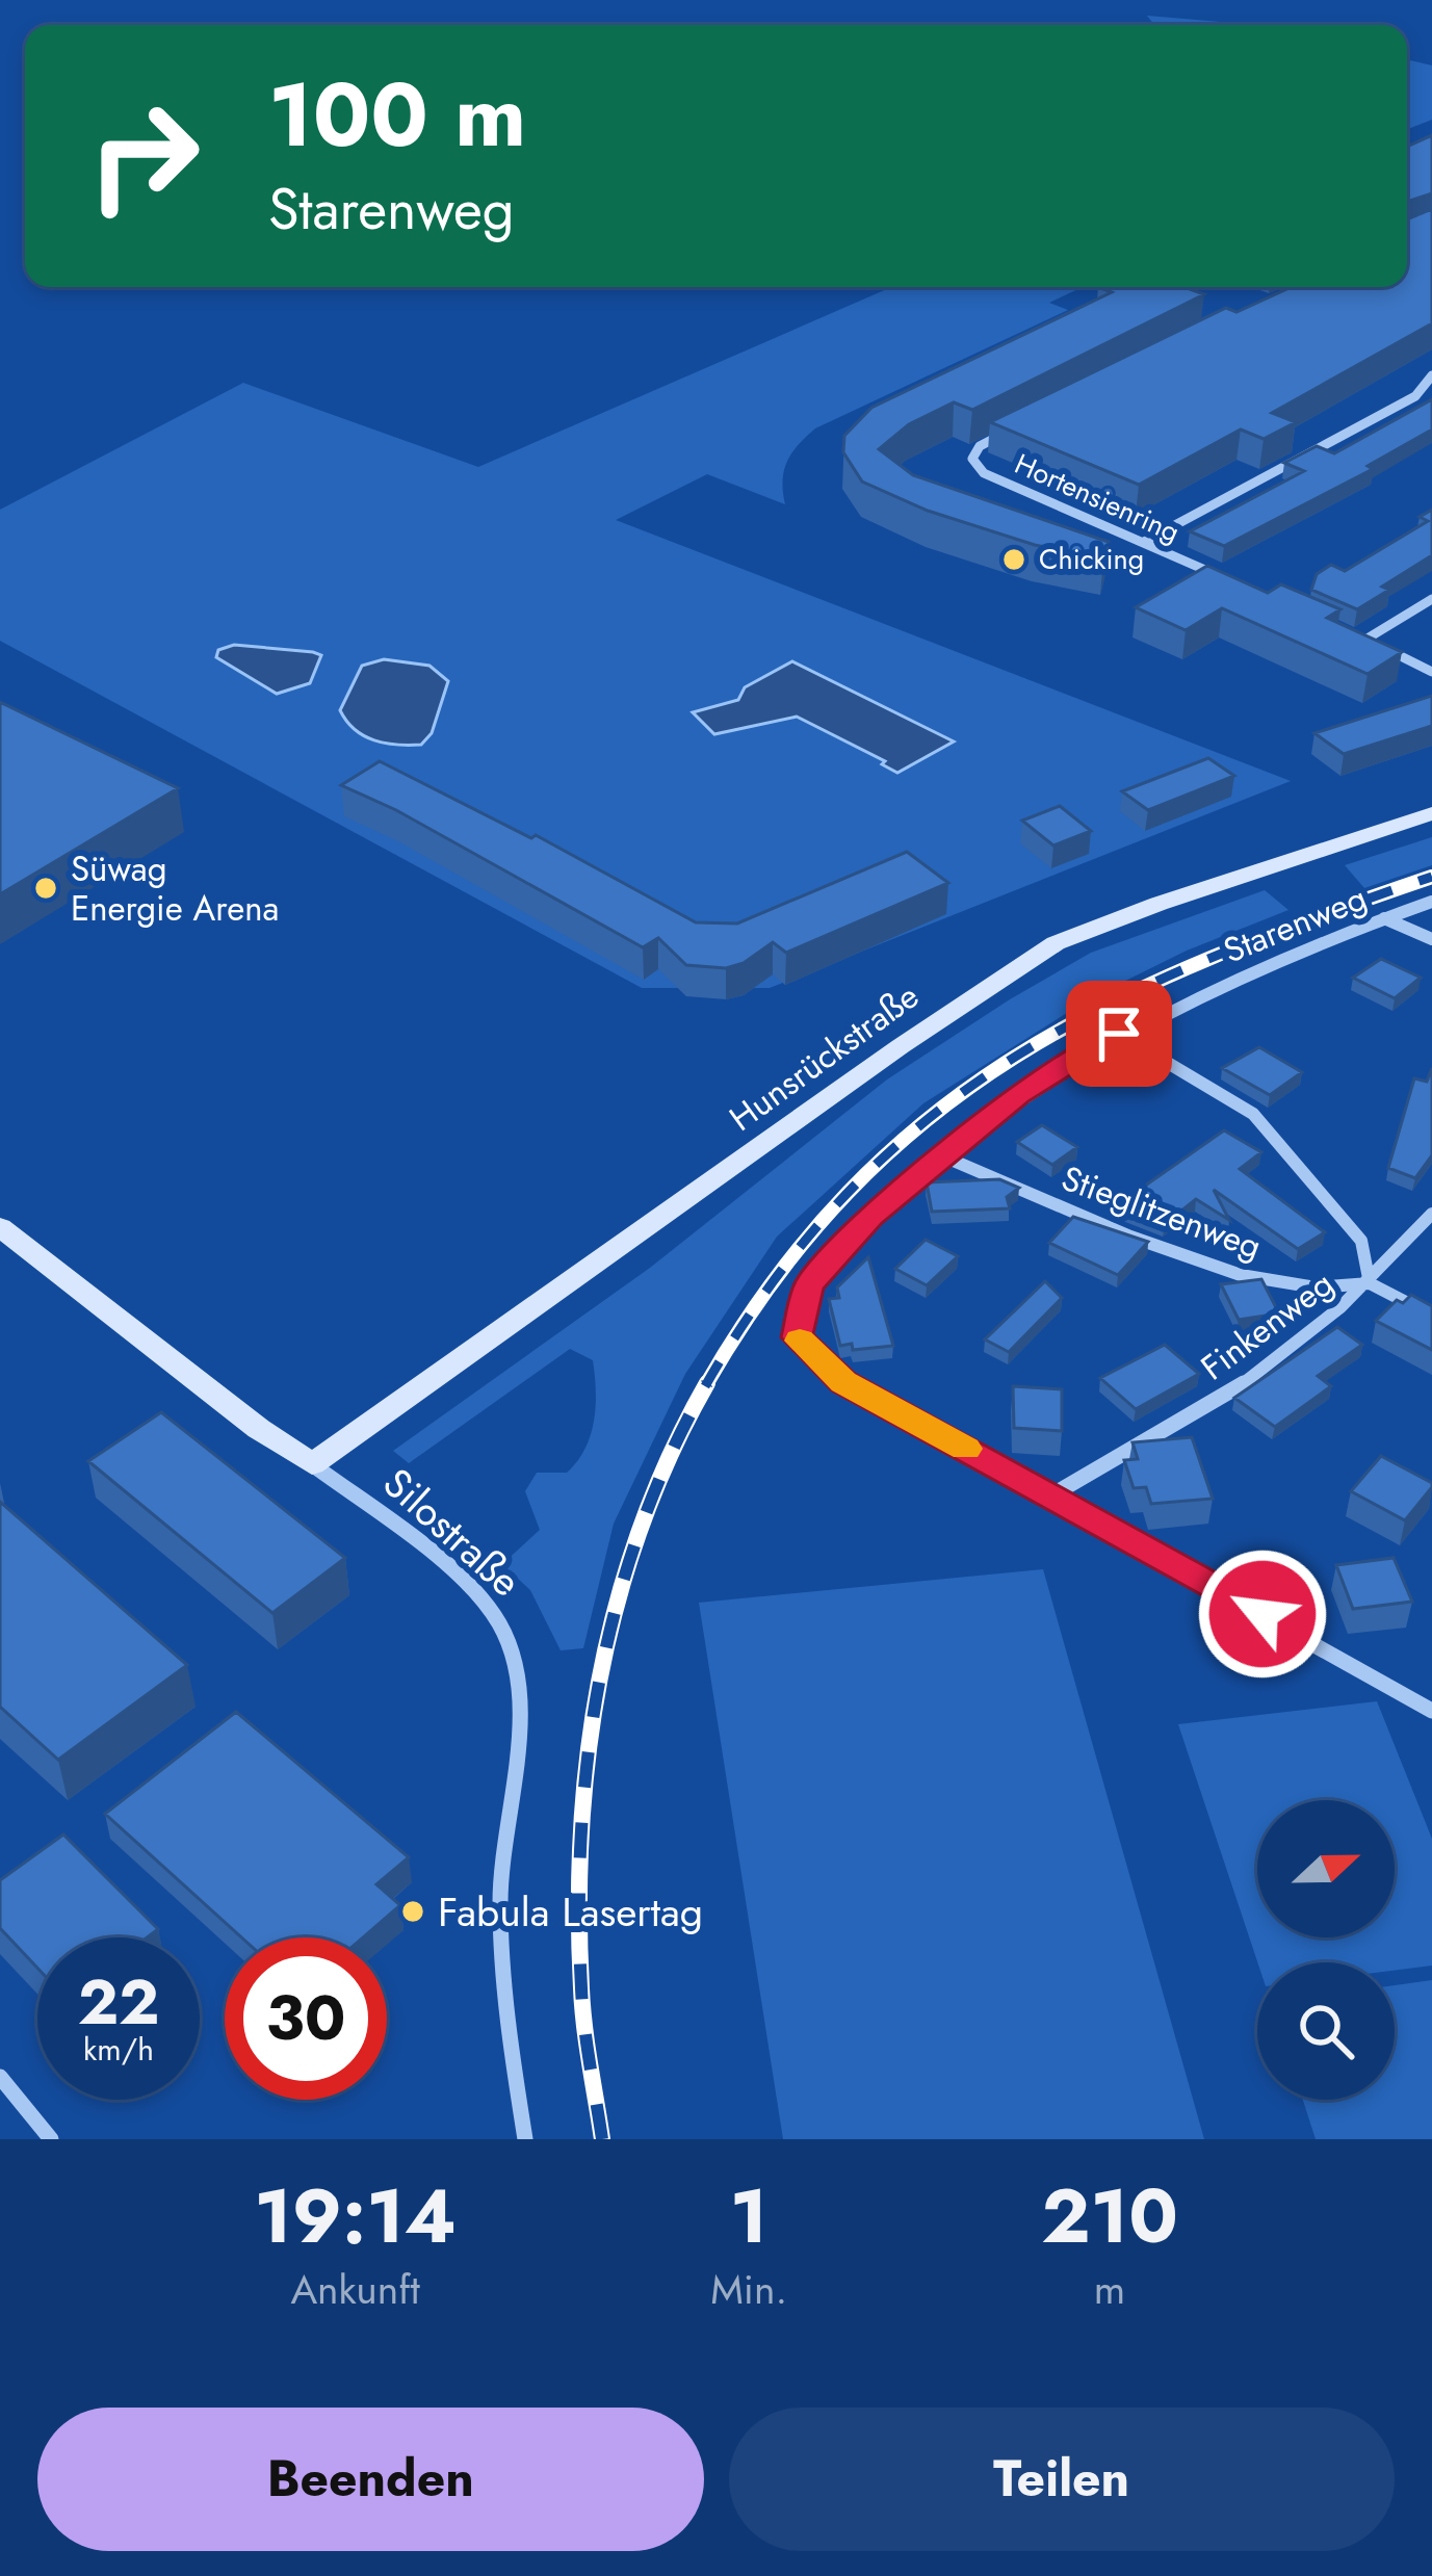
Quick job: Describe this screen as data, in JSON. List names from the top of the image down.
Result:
{
  "streets": {
    "main road": ["Hunsrückstraße", "Silostraße"],
    "street": [
      "Hortensienring",
      "Starenweg",
      "Stieglitzenweg",
      "Finkenweg"
    ]
  },
  "crossings": [
    ["Starenweg", "Stieglitzenweg"],
    ["Starenweg", "Finkenweg"],
    ["Hunsrückstraße", "Silostraße"],
    ["Stieglitzenweg", "Finkenweg"]
  ],
  "places": ["Chicking", "Süwag Energie Arena", "Fabula Lasertag"],
  "north": "right",
  "page": {
    "turn": ["100 m", "Starenweg"],
    "speed": "22 km/h",
    "limit": "30",
    "eta": [
      "19:14",
      "Ankunft",
      "1",
      "Min.",
      "210",
      "m"
    ],
    "buttons": ["Beenden", "Teilen"]
  }
}
